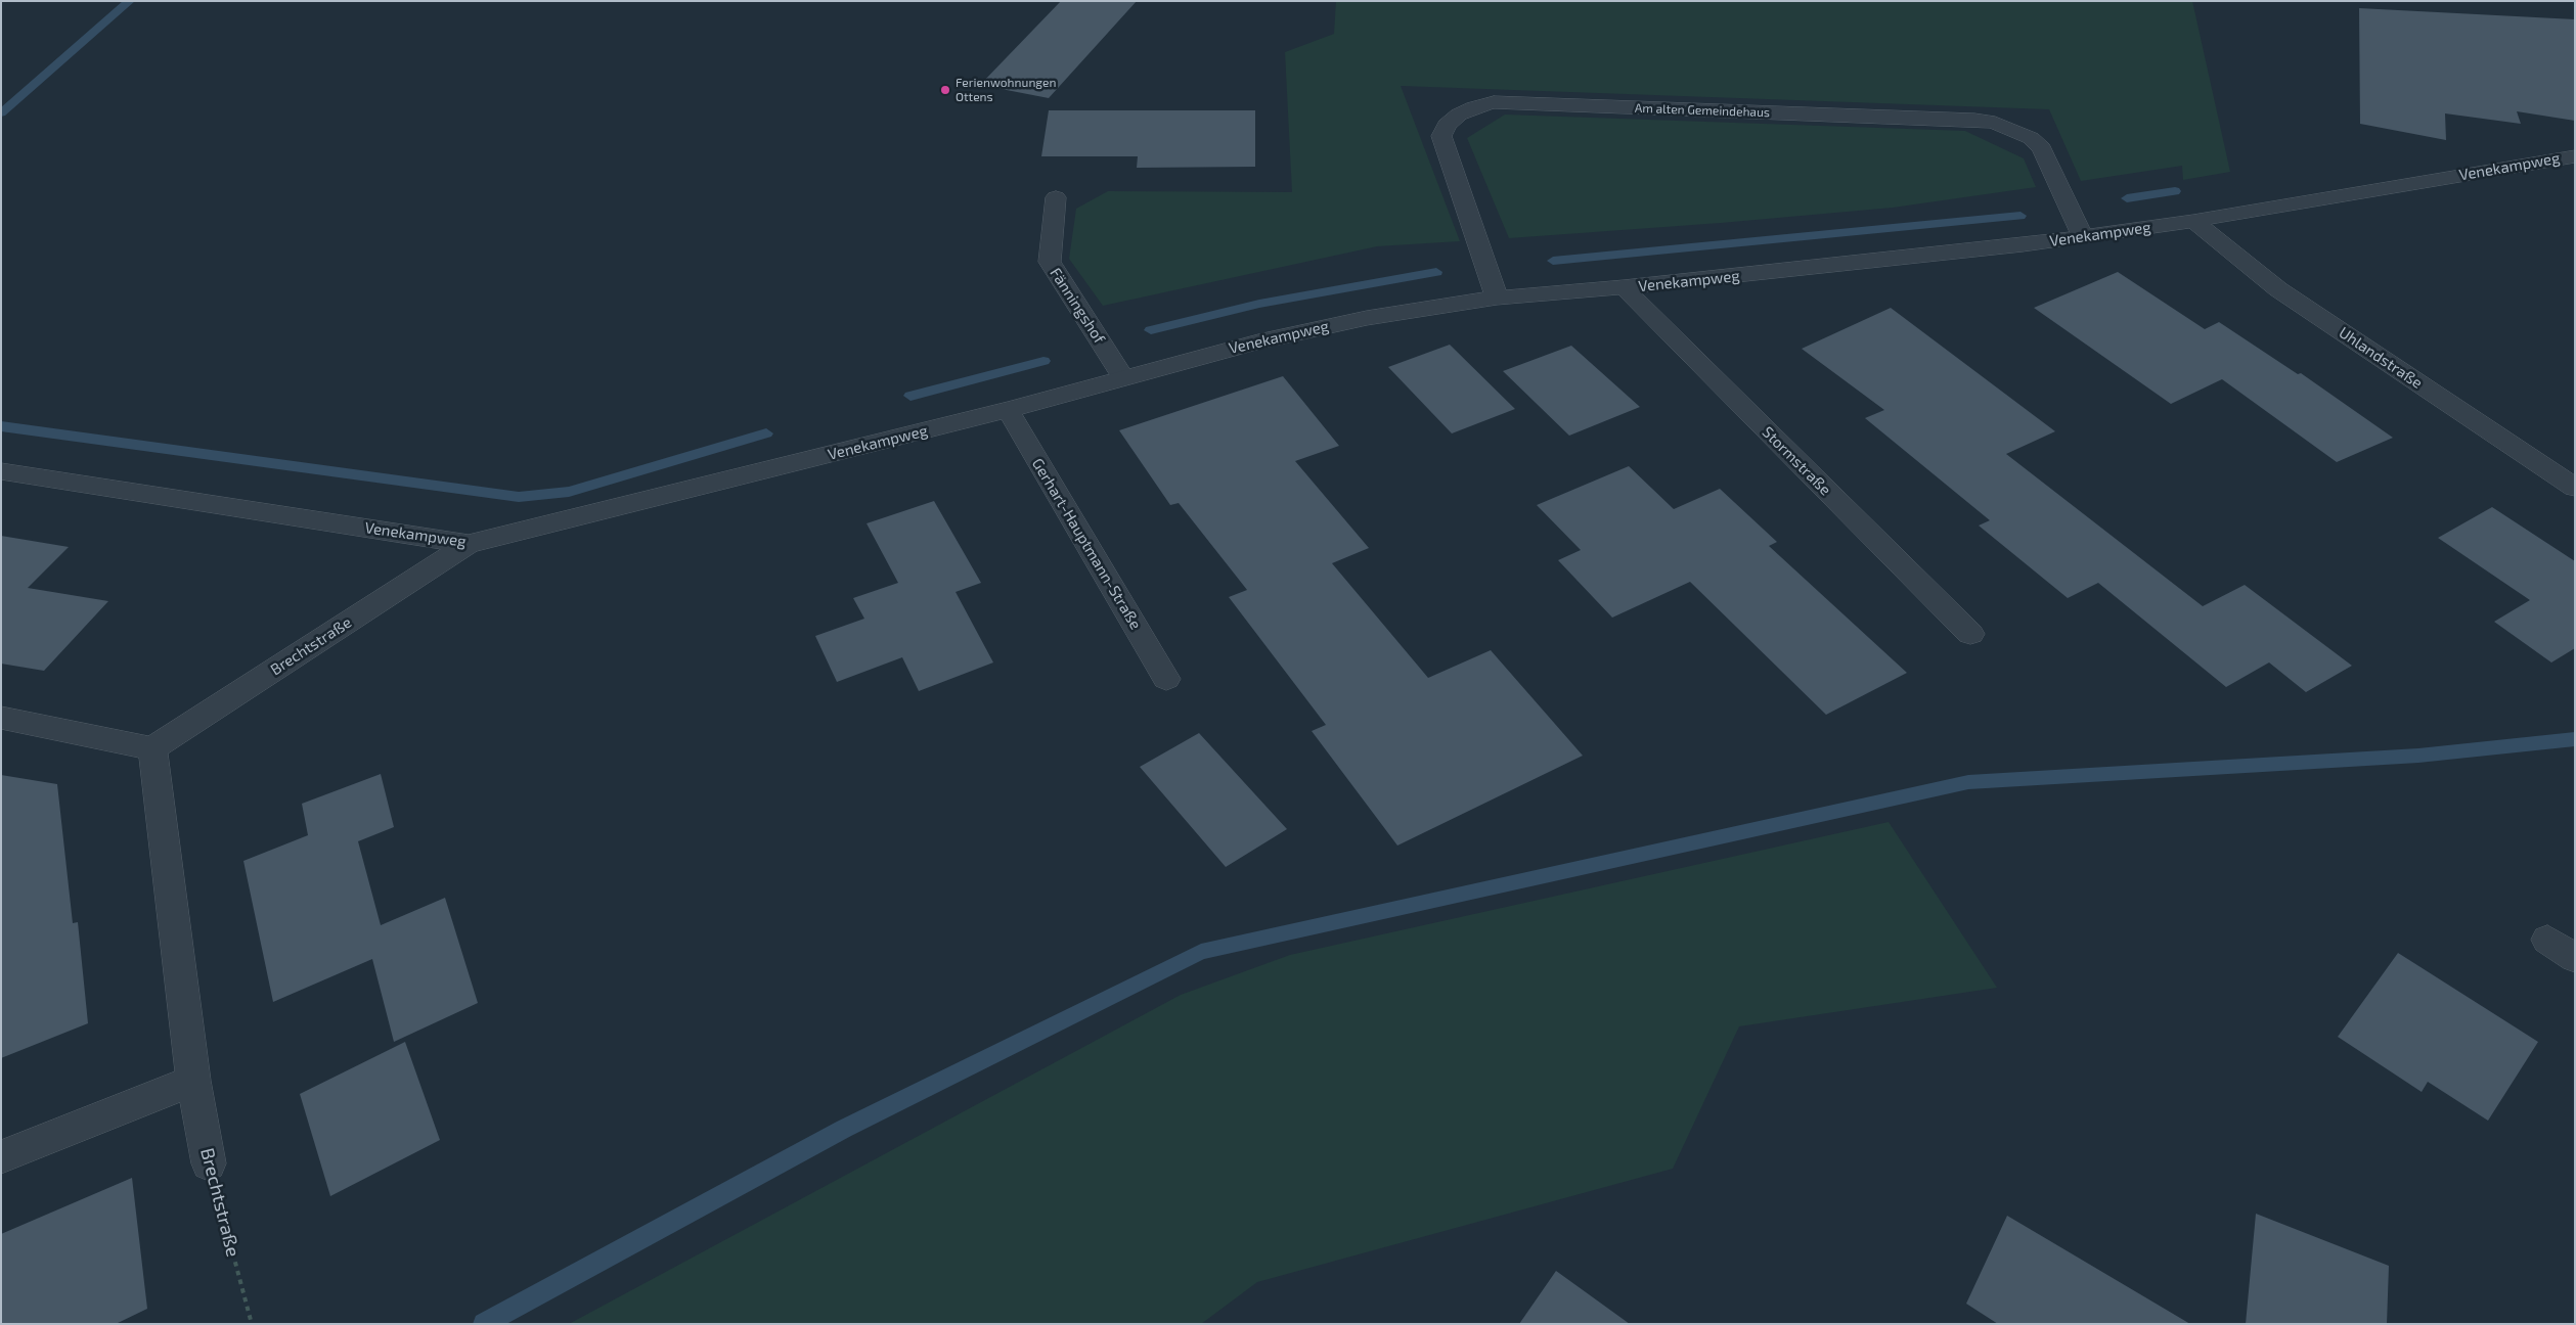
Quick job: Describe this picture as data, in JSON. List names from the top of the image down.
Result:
{
  "streets": {
    "street": [
      "Am alten Gemeindehaus",
      "Venekampweg",
      "Fänningshof",
      "Uhlandstraße",
      "Stormstraße",
      "Gerhart-Hauptmann-Straße",
      "Brechtstraße"
    ]
  },
  "crossings": [
    ["Am alten Gemeindehaus", "Venekampweg"],
    ["Venekampweg", "Fänningshof"],
    ["Venekampweg", "Uhlandstraße"],
    ["Venekampweg", "Stormstraße"],
    ["Venekampweg", "Gerhart-Hauptmann-Straße"],
    ["Venekampweg", "Brechtstraße"]
  ],
  "places": ["Ferienwohnungen Ottens"]
}
